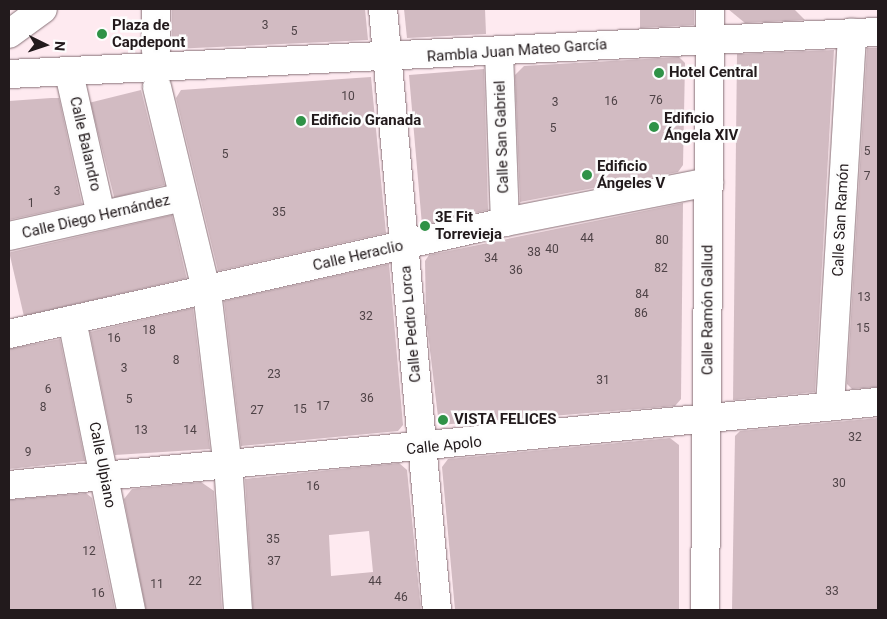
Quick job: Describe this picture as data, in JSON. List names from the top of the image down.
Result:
{
  "streets": {
    "street": [
      "Rambla Juan Mateo García",
      "Calle San Gabriel",
      "Calle Balandro",
      "Calle Diego Hernández",
      "Calle San Ramón",
      "Calle Heraclio",
      "Calle Ramón Gallud",
      "Calle Pedro Lorca",
      "Calle Apolo",
      "Calle Ulpiano"
    ]
  },
  "crossings": [
    ["Rambla Juan Mateo García", "Calle San Gabriel"],
    ["Rambla Juan Mateo García", "Calle San Ramón"],
    ["Rambla Juan Mateo García", "Calle Ramón Gallud"],
    ["Rambla Juan Mateo García", "Calle Pedro Lorca"],
    ["Calle San Gabriel", "Calle Heraclio"],
    ["Calle Balandro", "Calle Diego Hernández"],
    ["Calle San Ramón", "Calle Apolo"],
    ["Calle Heraclio", "Calle Ramón Gallud"],
    ["Calle Heraclio", "Calle Pedro Lorca"],
    ["Calle Heraclio", "Calle Ulpiano"],
    ["Calle Ramón Gallud", "Calle Apolo"],
    ["Calle Pedro Lorca", "Calle Apolo"],
    ["Calle Apolo", "Calle Ulpiano"]
  ],
  "places": [
    "Plaza de Capdepont",
    "Hotel Central",
    "Edificio Granada",
    "Edificio Ángela XIV",
    "Edificio Ángeles V",
    "3E Fit Torrevieja",
    "VISTA FELICES"
  ],
  "house_numbers": [
    "3",
    "5",
    "10",
    "76",
    "16",
    "3",
    "5",
    "5",
    "5",
    "7",
    "3",
    "1",
    "35",
    "44",
    "80",
    "40",
    "38",
    "34",
    "82",
    "36",
    "84",
    "13",
    "86",
    "32",
    "15",
    "18",
    "16",
    "8",
    "3",
    "23",
    "31",
    "6",
    "36",
    "5",
    "17",
    "8",
    "15",
    "27",
    "13",
    "14",
    "32",
    "9",
    "30",
    "16",
    "35",
    "12",
    "37",
    "22",
    "44",
    "11",
    "33",
    "16",
    "46"
  ],
  "north": "right"
}
